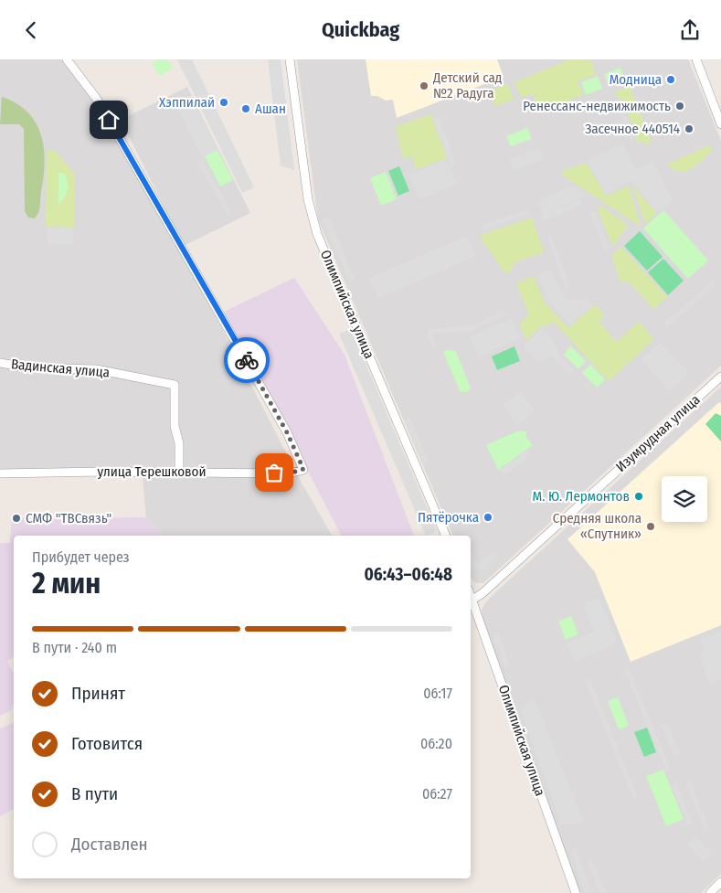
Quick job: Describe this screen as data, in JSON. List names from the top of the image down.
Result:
{
  "streets": {
    "street": [
      "Олимпийская улица",
      "Вадинская улица",
      "Изумрудная улица",
      "улица Терешковой"
    ]
  },
  "crossings": [
    ["Олимпийская улица", "Изумрудная улица"],
    ["Вадинская улица", "улица Терешковой"]
  ],
  "places": [
    "Модница",
    "Детский сад №2 Радуга",
    "Хэппилай",
    "Ренессанс-недвижимость",
    "Ашан",
    "Засечное 440514",
    "М. Ю. Лермонтов",
    "Пятёрочка",
    "СМФ \"ТВСвязь\"",
    "Средняя школа «Спутник»"
  ],
  "page": {
    "header": "Quickbag",
    "heading": ["2 мин", "Прибудет через", "06:43–06:48"],
    "bar": "В пути · 240 m",
    "list": [
      ["Принят", "06:17"],
      ["Готовится", "06:20"],
      ["В пути", "06:27"],
      "Доставлен"
    ]
  }
}
